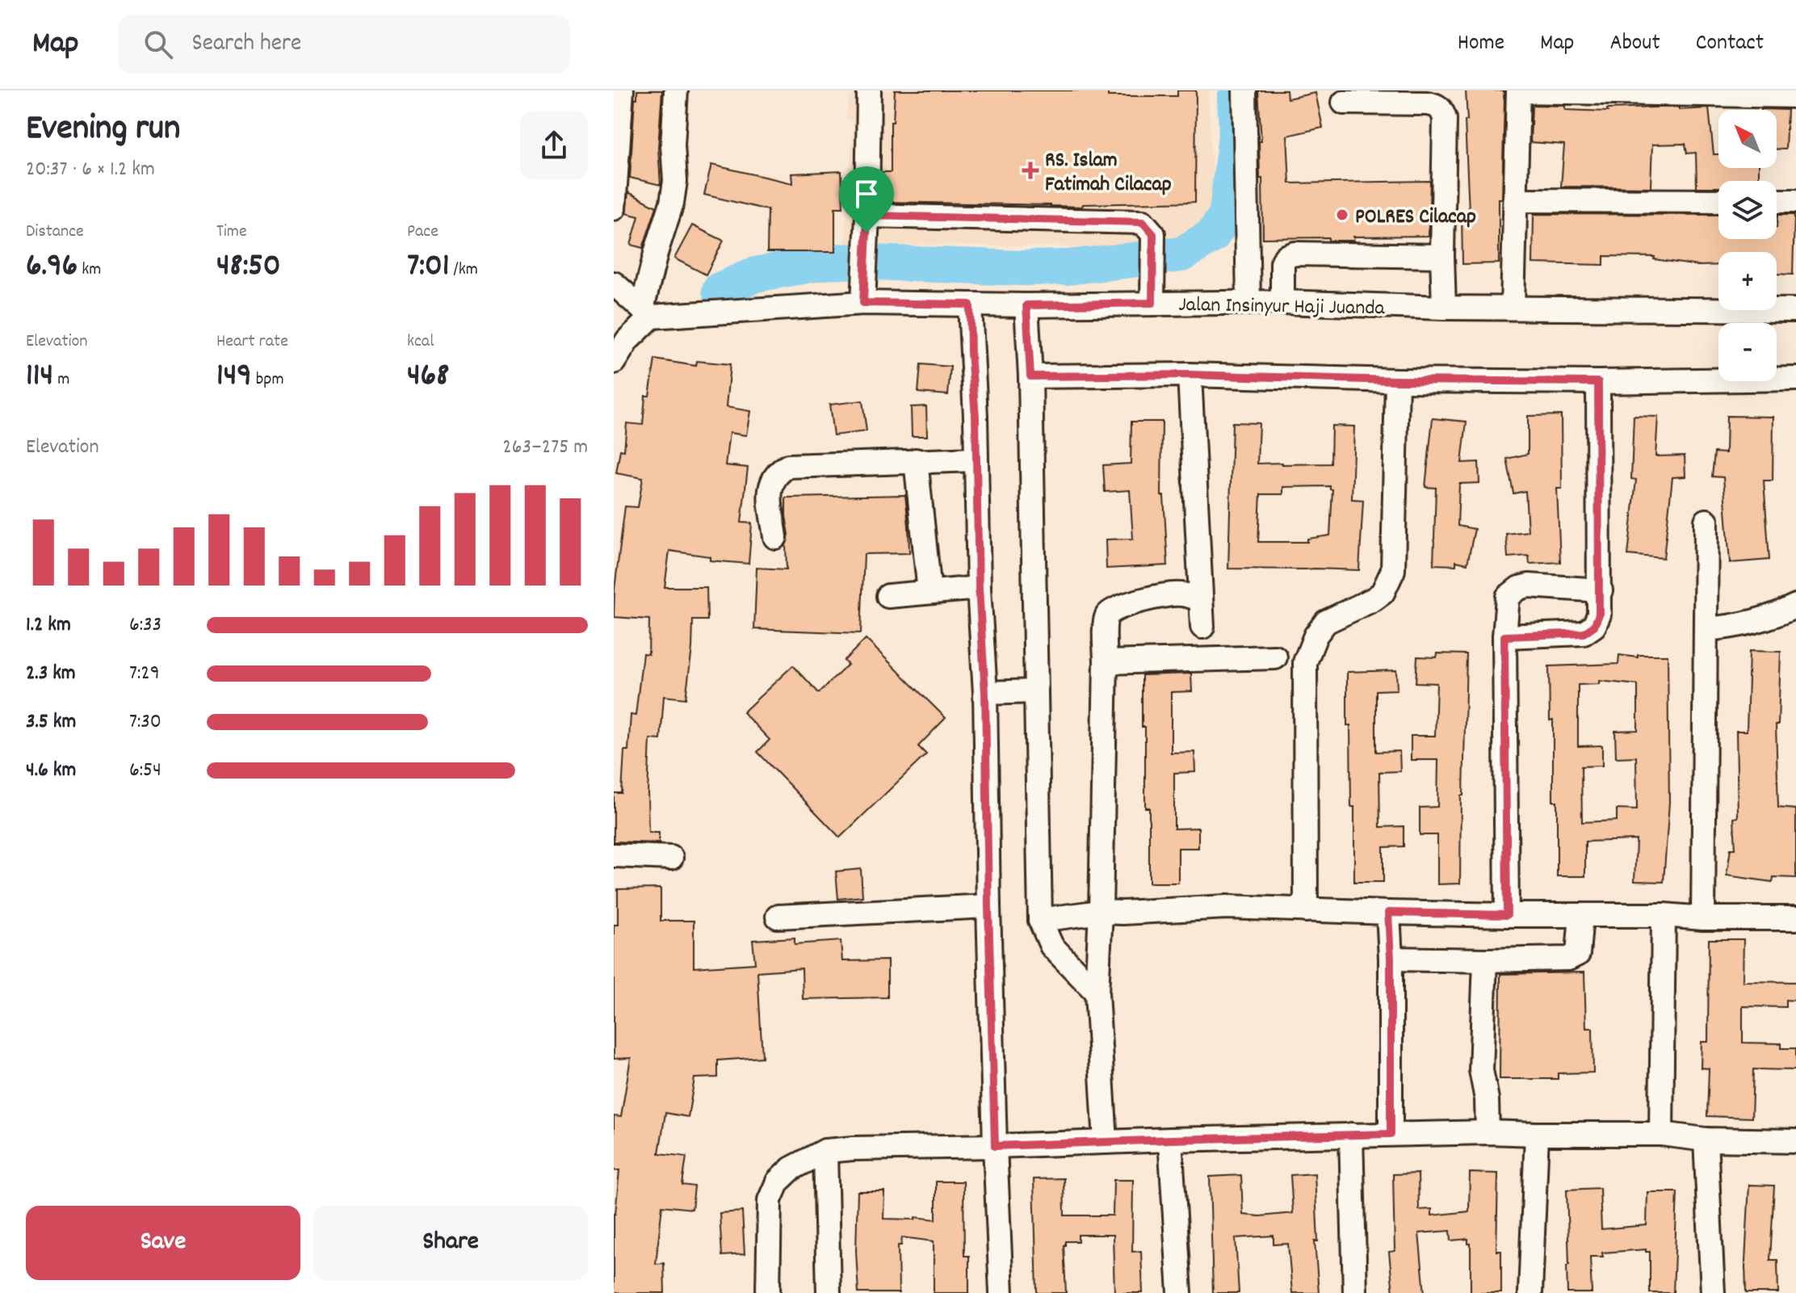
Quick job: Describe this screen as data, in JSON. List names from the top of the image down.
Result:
{
  "streets": {
    "street": ["Jalan Insinyur Haji Juanda"]
  },
  "places": {
    "health": ["RS. Islam Fatimah Cilacap"],
    "other": ["POLRES Cilacap"]
  },
  "north": "top left",
  "page": {
    "header": "Map",
    "search": "Search here",
    "nav": [
      "Home",
      "Map",
      "About",
      "Contact"
    ],
    "heading": ["Evening run", "20:37 · 6 × 1.2 km"],
    "map_buttons": ["+", "−"],
    "stats": [
      ["Distance", "6.96 km"],
      ["Time", "48:50"],
      ["Pace", "7:01 /km"],
      ["Elevation", "114 m"],
      ["Heart rate", "149 bpm"],
      ["kcal", "468"]
    ],
    "chart": ["Elevation", "263–275 m"],
    "list": [
      {
        "name": "1.2 km",
        "note": "6:33"
      },
      {
        "name": "2.3 km",
        "note": "7:29"
      },
      {
        "name": "3.5 km",
        "note": "7:30"
      },
      {
        "name": "4.6 km",
        "note": "6:54"
      }
    ],
    "buttons": ["Save", "Share"]
  }
}
